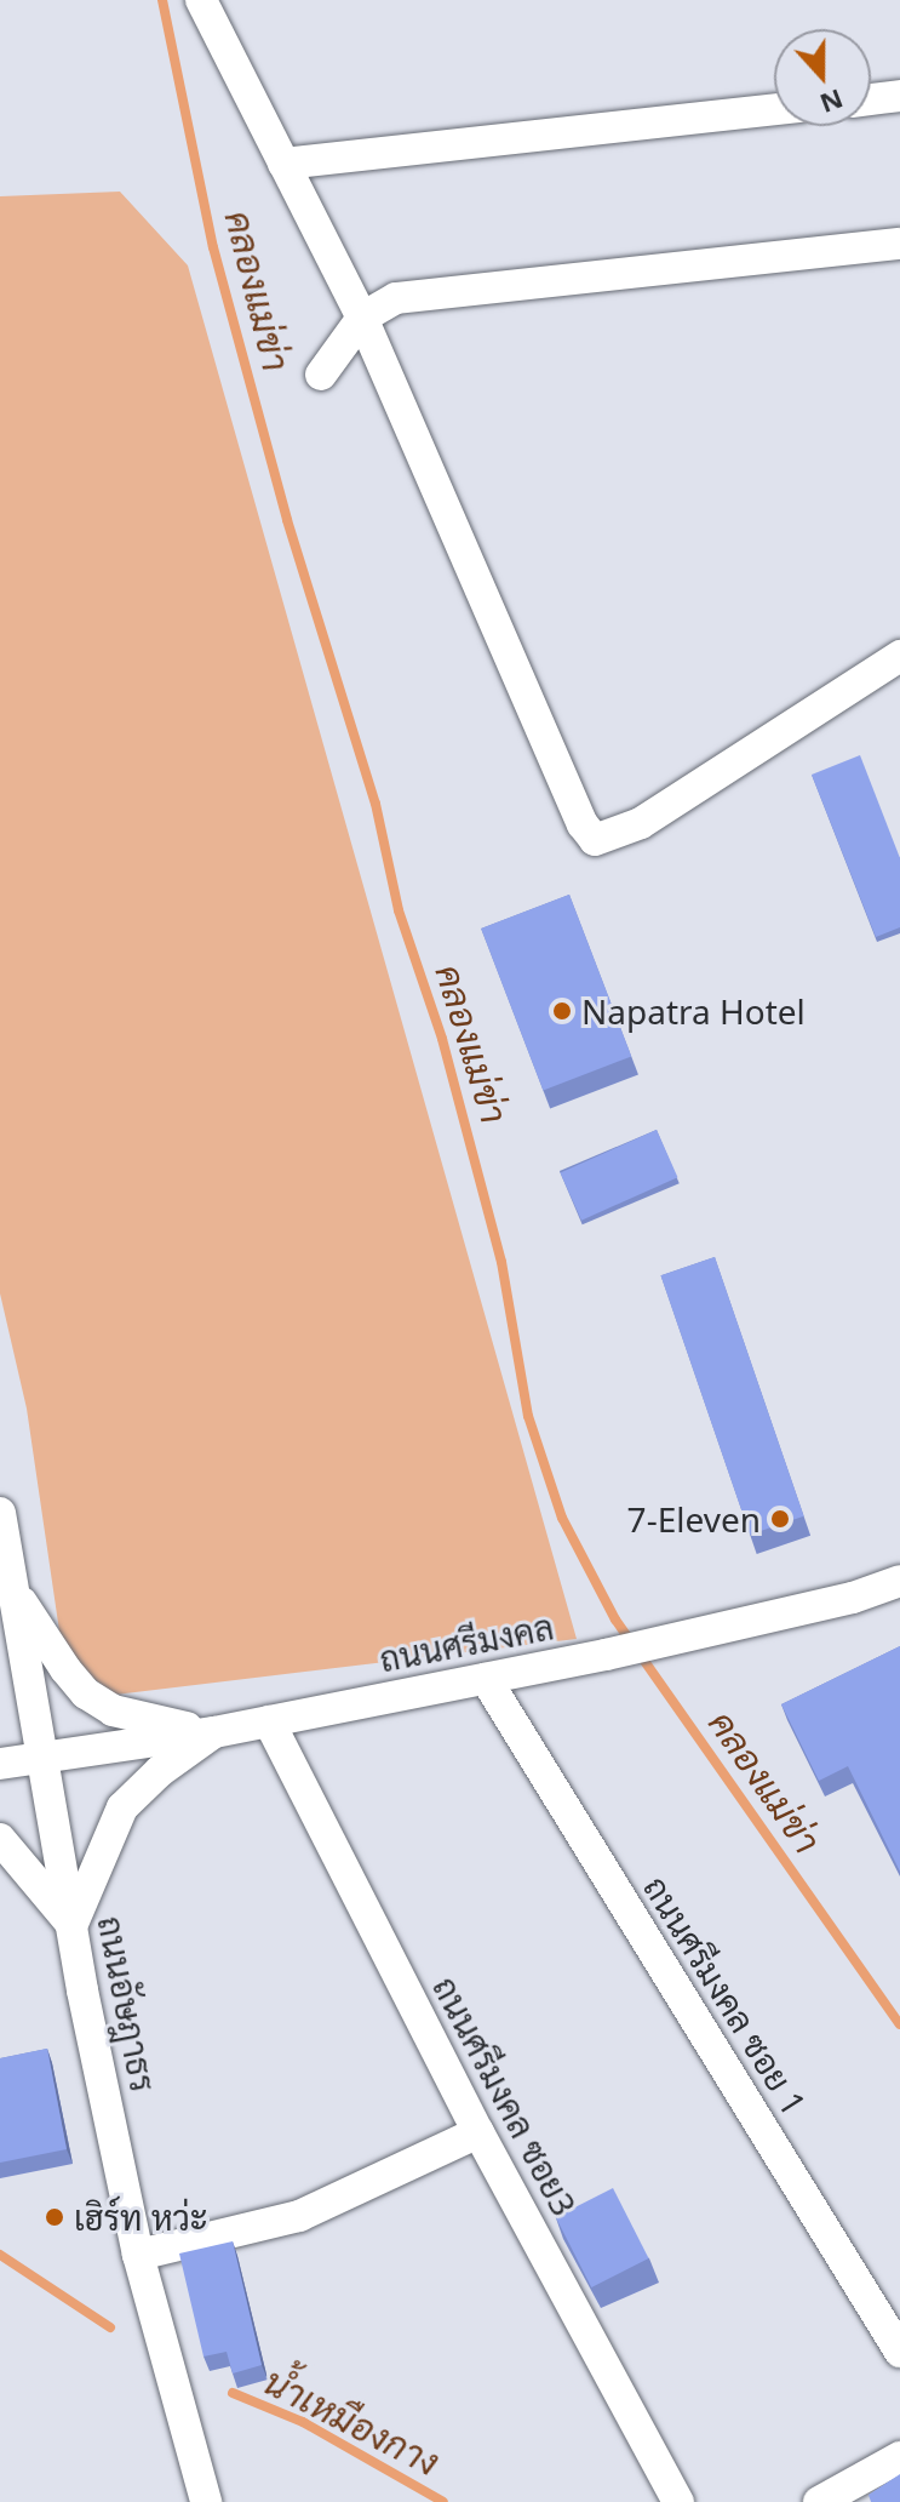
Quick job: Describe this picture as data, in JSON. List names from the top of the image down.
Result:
{
  "streets": {
    "street": [
      "ถนนศรีมงคล",
      "ถนนศรีมงคล ซอย 1",
      "ถนนอัษฎาธร",
      "ถนนศรีมงคล ซอย3"
    ]
  },
  "crossings": [
    ["ถนนศรีมงคล", "ถนนศรีมงคล ซอย 1"],
    ["ถนนศรีมงคล", "ถนนอัษฎาธร"],
    ["ถนนศรีมงคล", "ถนนศรีมงคล ซอย3"]
  ],
  "water": ["คลองแม่ข่า", "น้ำเหมืองกาง"],
  "places": ["Napatra Hotel", "7-Eleven", "เฮิร์ท หว่ะ"],
  "north": "bottom"
}
